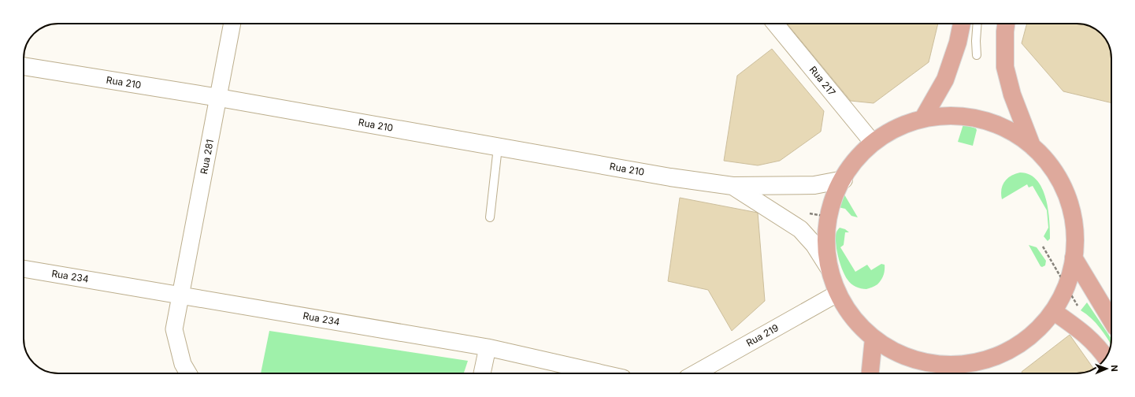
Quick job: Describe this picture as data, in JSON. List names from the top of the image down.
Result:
{
  "streets": {
    "street": [
      "Rua 217",
      "Rua 210",
      "Rua 281",
      "Rua 234",
      "Rua 219"
    ]
  },
  "crossings": [
    ["Rua 210", "Rua 281"],
    ["Rua 281", "Rua 234"]
  ],
  "north": "right"
}
